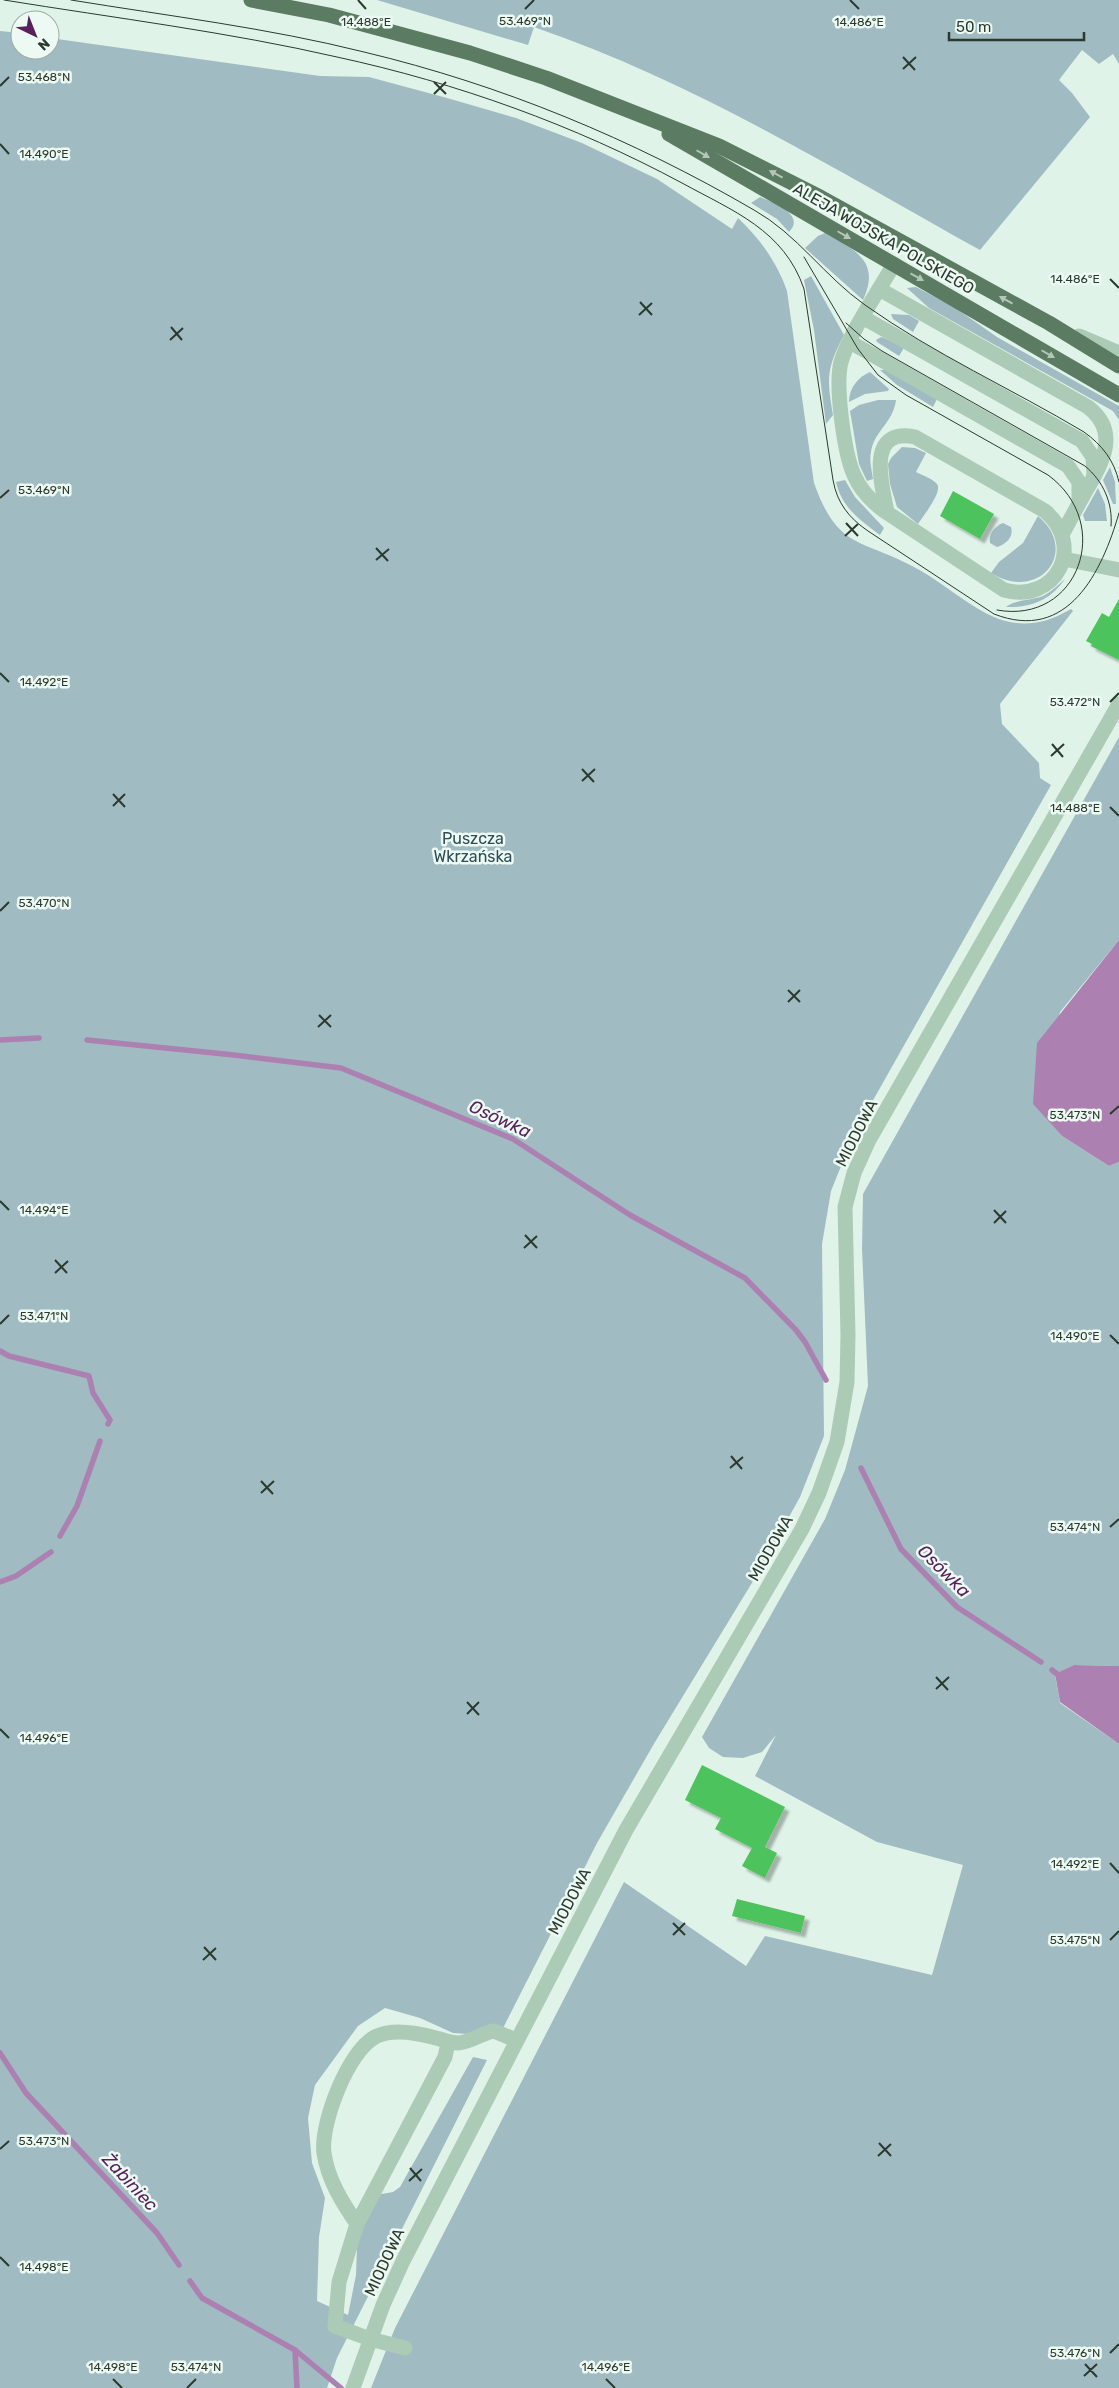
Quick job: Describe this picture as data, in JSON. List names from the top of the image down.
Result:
{
  "streets": {
    "main road": ["ALEJA WOJSKA POLSKIEGO"],
    "street": ["MIODOWA"]
  },
  "water": ["Osówka", "Żabiniec"],
  "parks": ["Puszcza Wkrzańska"],
  "scale_bar": "50 m",
  "north": "bottom right",
  "coordinates": [
    "53.469°N",
    "14.488°E",
    "14.486°E",
    "53.468°N",
    "14.490°E",
    "14.492°E",
    "53.472°N",
    "53.470°N",
    "53.473°N",
    "14.494°E",
    "53.471°N",
    "53.474°N",
    "14.496°E",
    "53.475°N",
    "14.498°E",
    "53.476°N"
  ]
}
